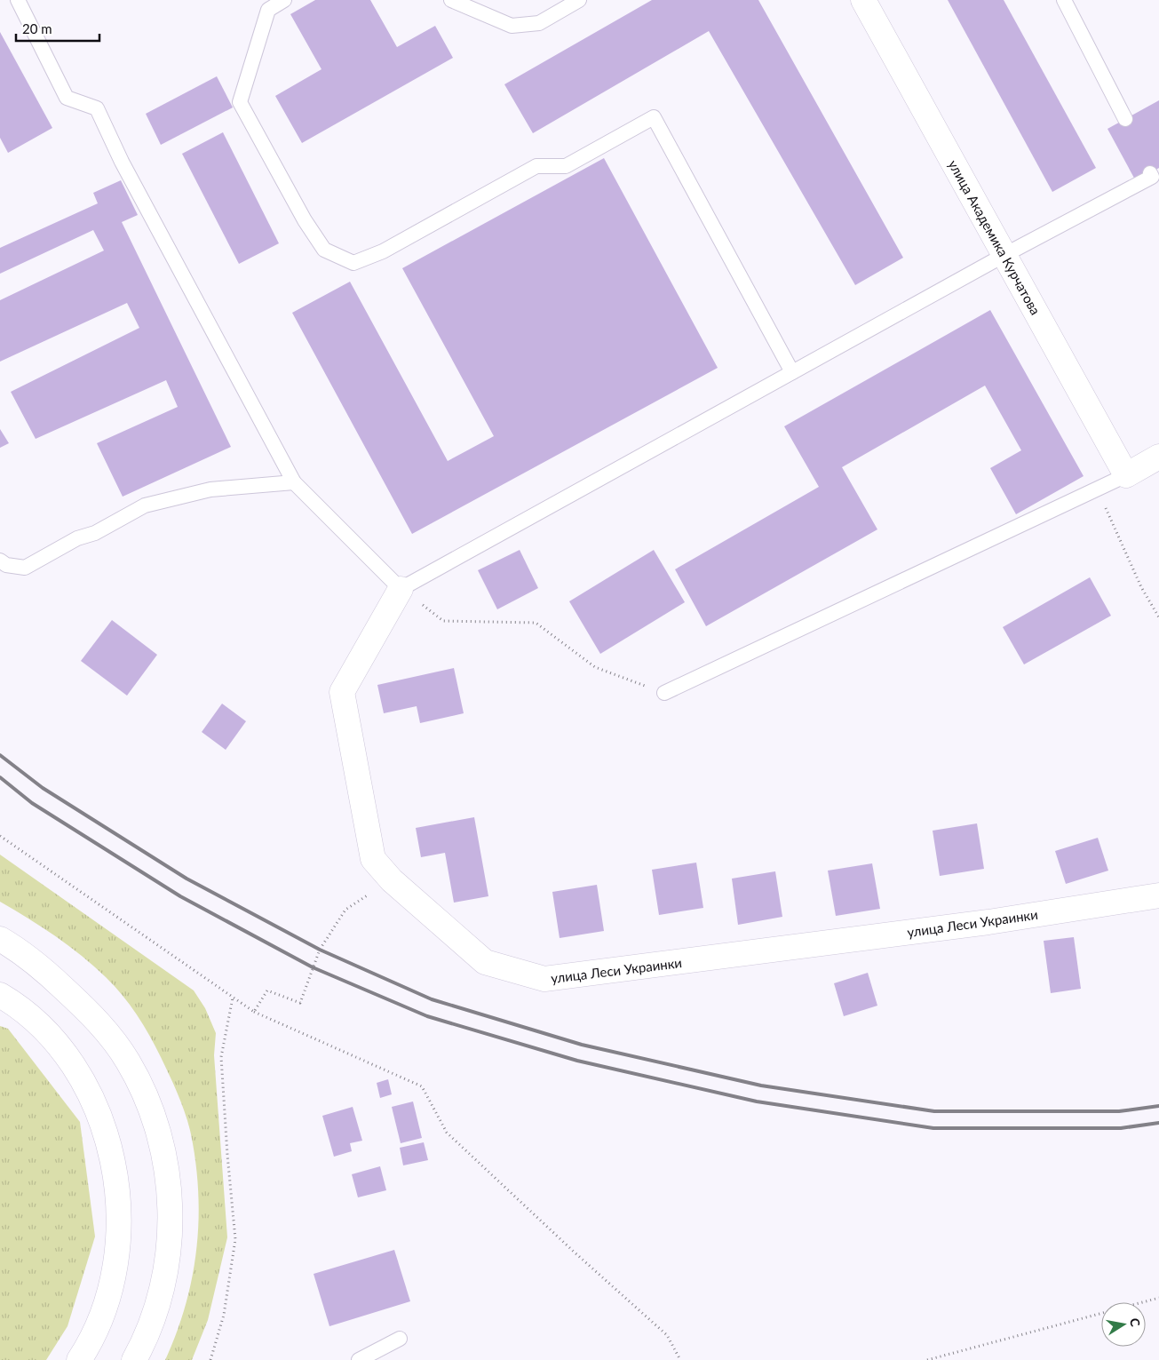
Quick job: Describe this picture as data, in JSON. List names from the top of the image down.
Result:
{
  "streets": {
    "street": ["улица Академика Курчатова", "улица Леси Украинки"]
  },
  "scale_bar": "20 m",
  "north": "right"
}
